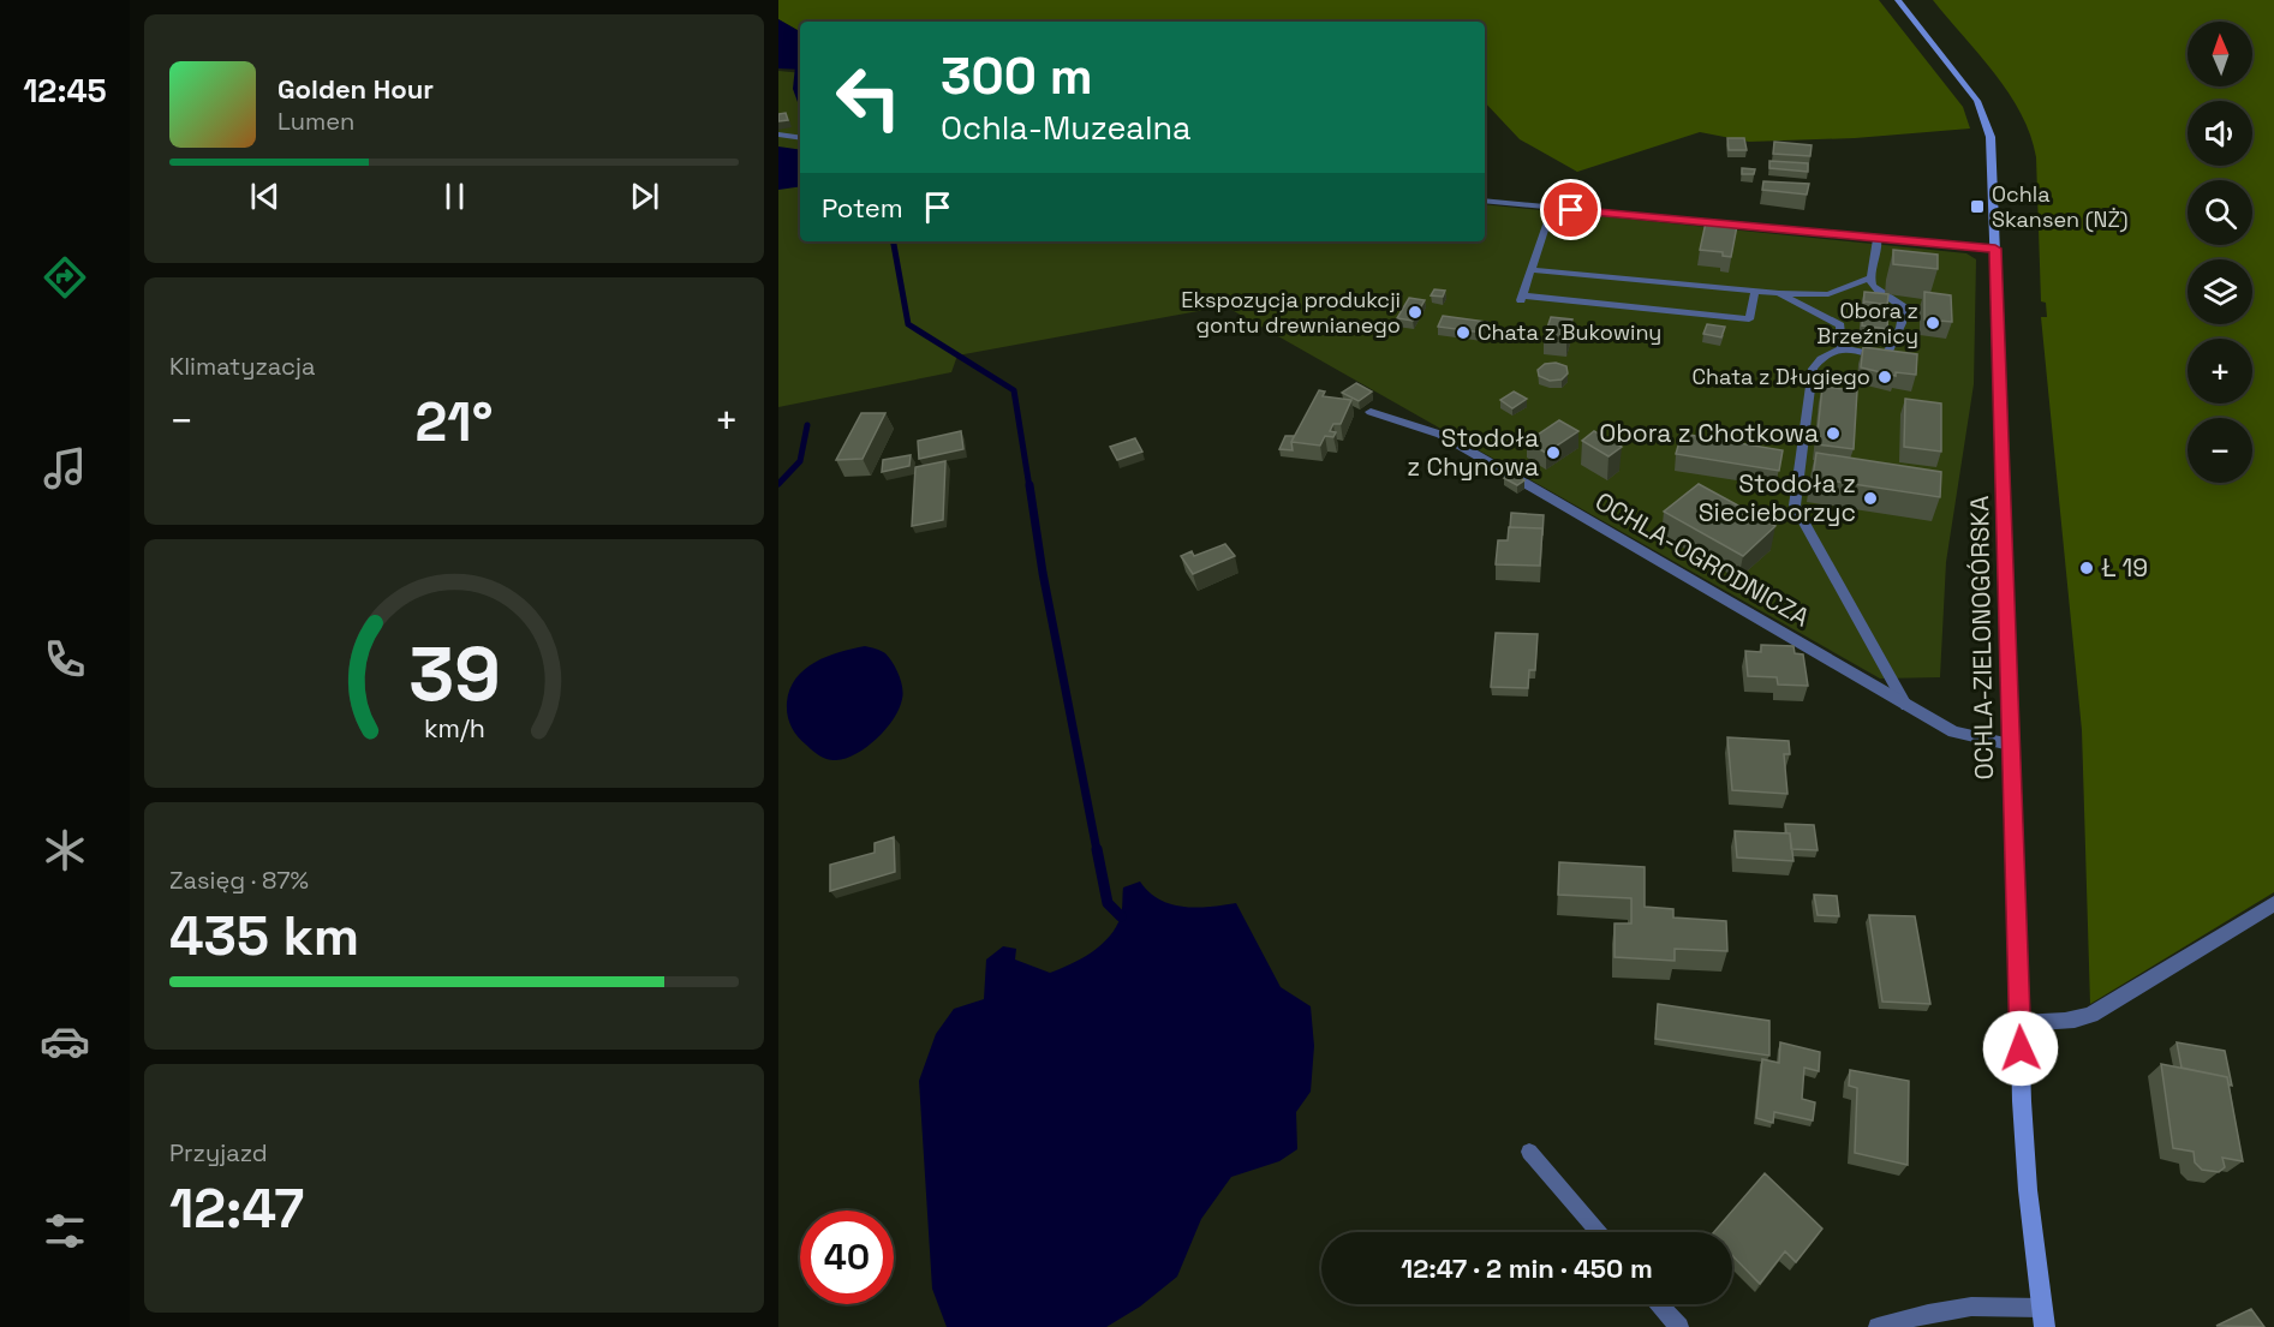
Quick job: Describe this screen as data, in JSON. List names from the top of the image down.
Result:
{
  "streets": {
    "street": ["OCHLA-OGRODNICZA", "OCHLA-ZIELONOGÓRSKA"]
  },
  "crossings": [
    ["OCHLA-OGRODNICZA", "OCHLA-ZIELONOGÓRSKA"]
  ],
  "places": {
    "transit": ["Ochla Skansen (NŻ)"],
    "other": [
      "Ekspozycja produkcji gontu drewnianego",
      "Obora z Brzeźnicy",
      "Chata z Bukowiny",
      "Chata z Długiego",
      "Obora z Chotkowa",
      "Stodoła z Chynowa",
      "Stodoła z Siecieborzyc",
      "Ł 19"
    ]
  },
  "north": "top",
  "page": {
    "tabs": "12:45",
    "map_buttons": ["+", "−"],
    "turn": ["300 m", "Ochla-Muzealna"],
    "song": ["Golden Hour", "Lumen"],
    "then": "Potem",
    "tile": [
      "Klimatyzacja",
      ["Zasięg · 87%", "435 km"],
      ["Przyjazd", "12:47"]
    ],
    "heat": ["−", "21°", "+"],
    "limit": "40",
    "trip": "12:47 · 2 min · 450 m",
    "gauge": ["39", "km/h"]
  }
}
